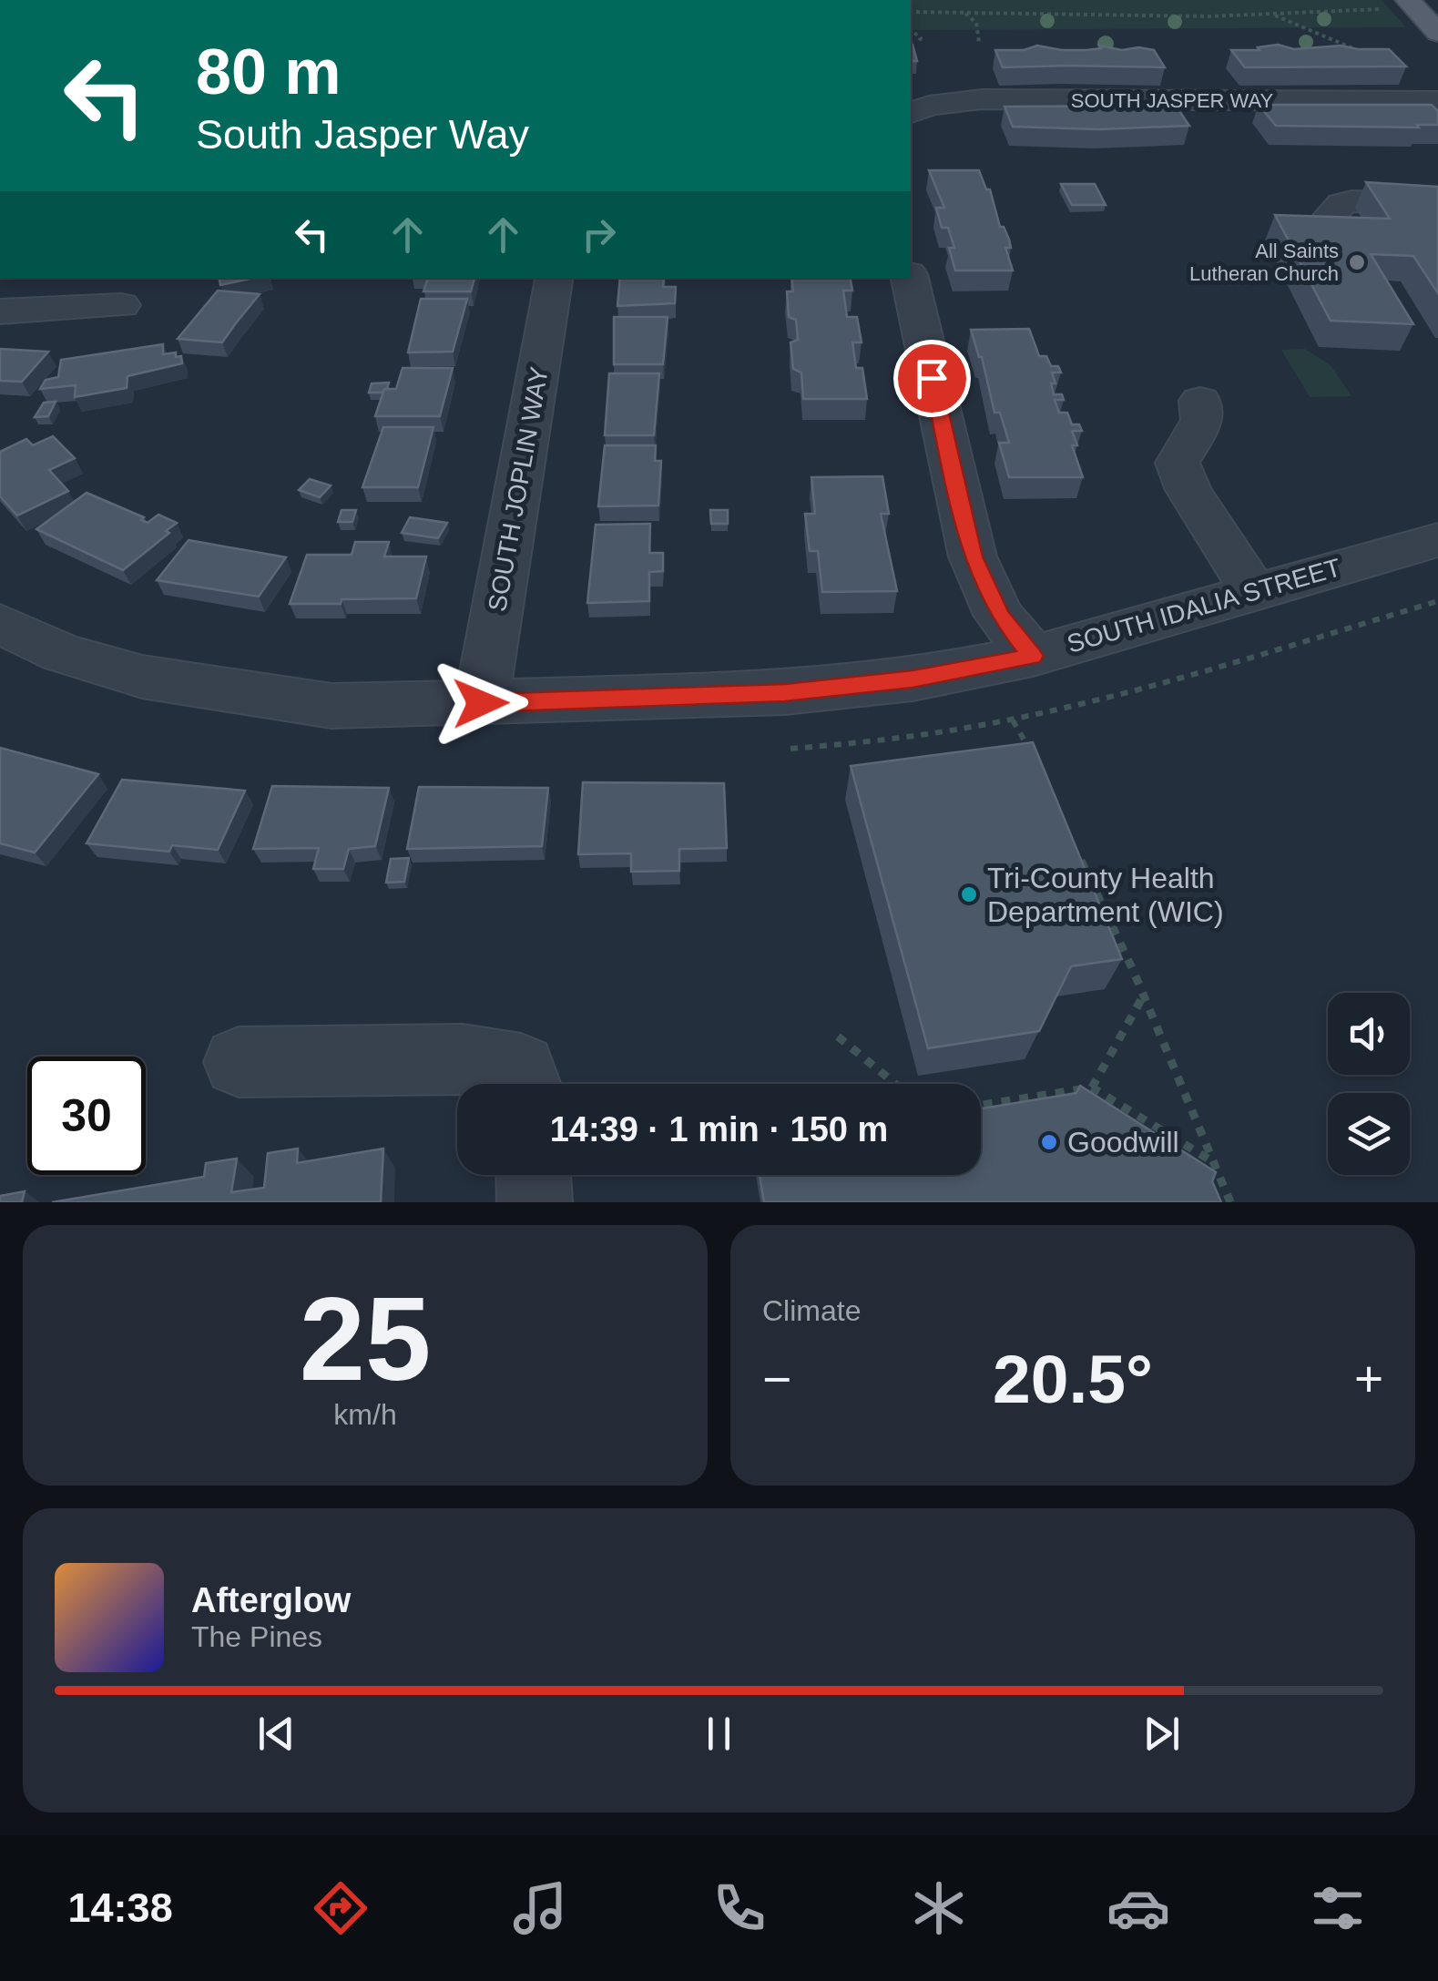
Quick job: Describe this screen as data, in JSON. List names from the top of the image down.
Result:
{
  "streets": {
    "street": ["SOUTH JASPER WAY", "SOUTH JOPLIN WAY", "SOUTH IDALIA STREET"]
  },
  "crossings": [
    ["SOUTH JOPLIN WAY", "SOUTH IDALIA STREET"]
  ],
  "places": ["All Saints Lutheran Church", "Tri-County Health Department (WIC)", "Goodwill"],
  "page": {
    "turn": ["80 m", "South Jasper Way"],
    "limit": "30",
    "trip": "14:39 · 1 min · 150 m",
    "tile": [
      ["25", "km/h"],
      "Climate"
    ],
    "heat": ["−", "20.5°", "+"],
    "song": ["Afterglow", "The Pines"],
    "tabs": "14:38"
  }
}
